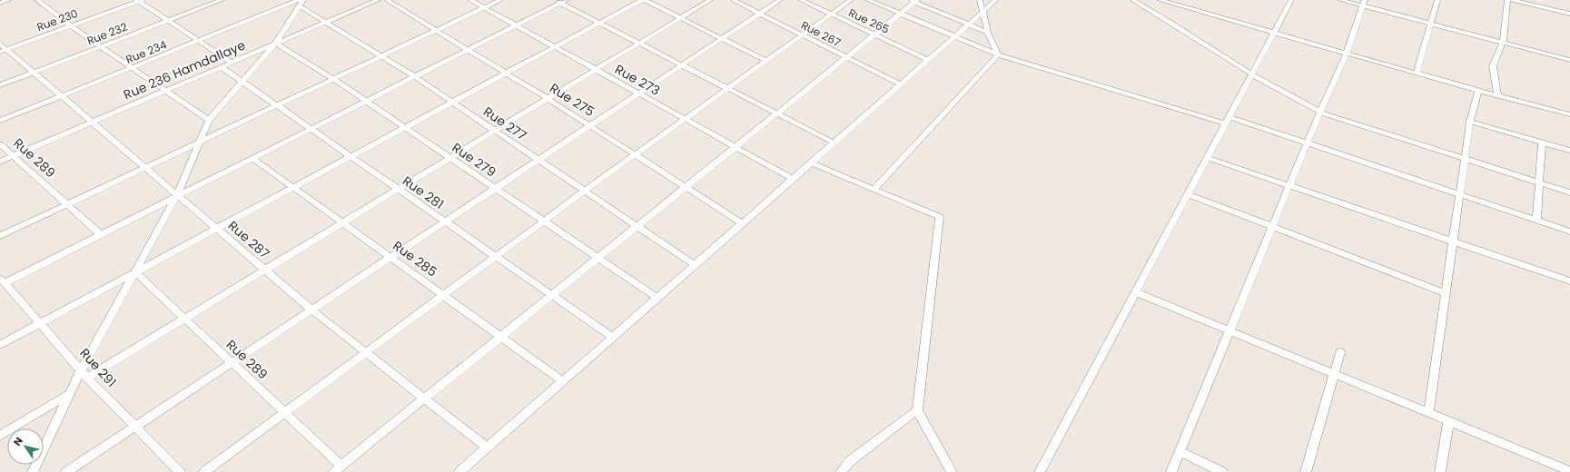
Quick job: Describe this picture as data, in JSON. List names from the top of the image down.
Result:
{
  "streets": {
    "street": [
      "Rue 230",
      "Rue 265",
      "Rue 232",
      "Rue 267",
      "Rue 234",
      "Rue 236 Hamdallaye",
      "Rue 273",
      "Rue 275",
      "Rue 277",
      "Rue 289",
      "Rue 279",
      "Rue 281",
      "Rue 287",
      "Rue 285",
      "Rue 291"
    ]
  },
  "crossings": [
    ["Rue 230", "Rue 287"],
    ["Rue 232", "Rue 287"],
    ["Rue 234", "Rue 277"],
    ["Rue 234", "Rue 287"],
    ["Rue 236 Hamdallaye", "Rue 277"],
    ["Rue 236 Hamdallaye", "Rue 289"],
    ["Rue 236 Hamdallaye", "Rue 279"],
    ["Rue 236 Hamdallaye", "Rue 281"],
    ["Rue 236 Hamdallaye", "Rue 287"]
  ],
  "north": "top left"
}
